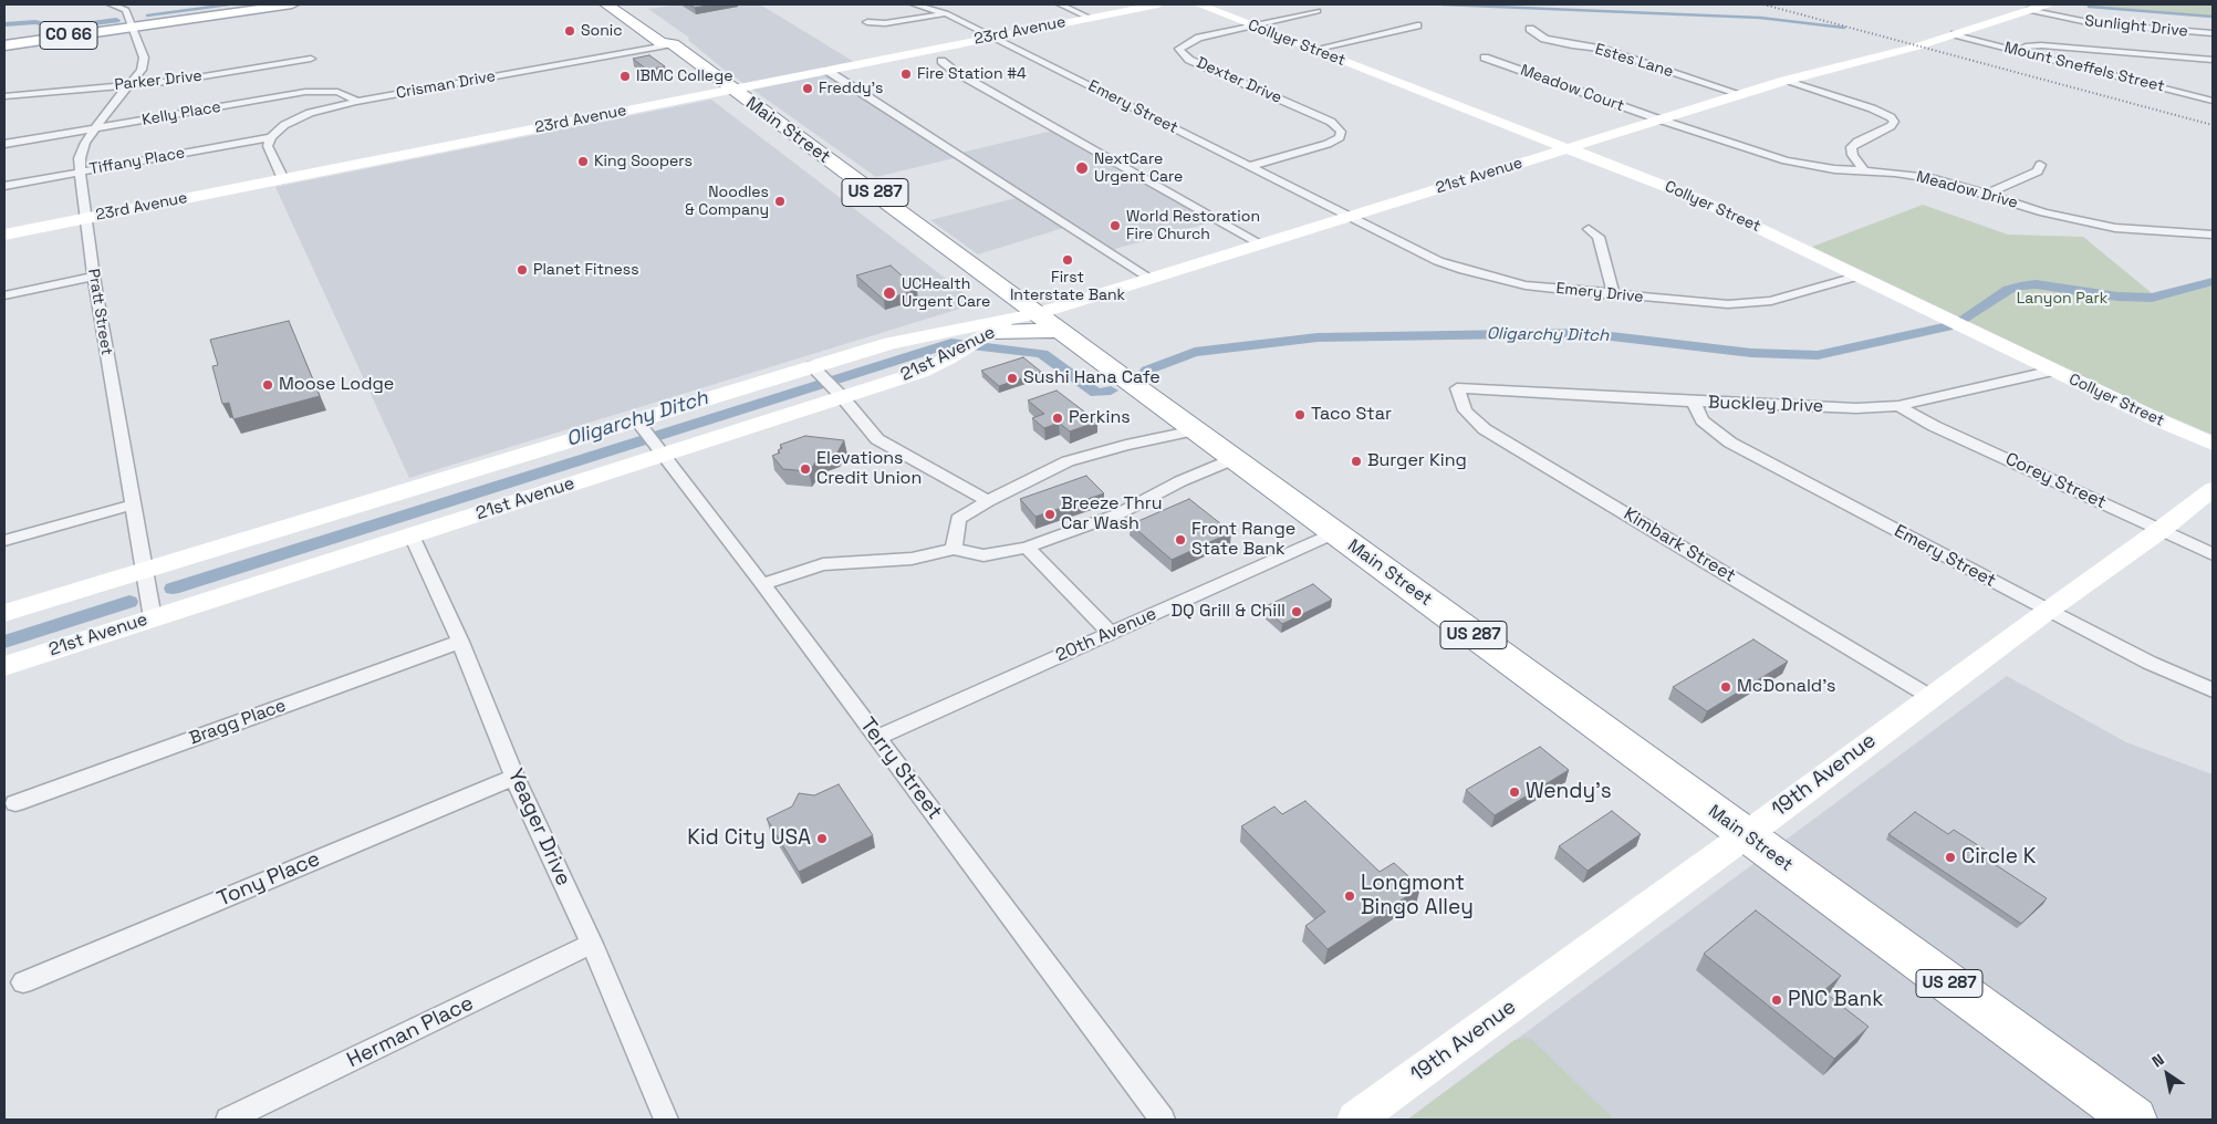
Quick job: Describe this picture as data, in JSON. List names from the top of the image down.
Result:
{
  "streets": {
    "highway": ["Main Street", "US 287"],
    "main road": ["CO 66"],
    "street": [
      "Sunlight Drive",
      "23rd Avenue",
      "Collyer Street",
      "Estes Lane",
      "Mount Sneffels Street",
      "Parker Drive",
      "Dexter Drive",
      "Crisman Drive",
      "Meadow Court",
      "Emery Street",
      "Kelly Place",
      "Tiffany Place",
      "21st Avenue",
      "Meadow Drive",
      "Emery Drive",
      "Pratt Street",
      "Buckley Drive",
      "Corey Street",
      "Kimbark Street",
      "20th Avenue",
      "Bragg Place",
      "Terry Street",
      "19th Avenue",
      "Yeager Drive",
      "Tony Place",
      "Herman Place"
    ]
  },
  "crossings": [
    ["Sunlight Drive", "21st Avenue"],
    ["23rd Avenue", "Emery Street"],
    ["23rd Avenue", "Main Street"],
    ["23rd Avenue", "Pratt Street"],
    ["CO 66", "Pratt Street"],
    ["Collyer Street", "Dexter Drive"],
    ["Collyer Street", "21st Avenue"],
    ["Collyer Street", "Emery Drive"],
    ["Collyer Street", "Buckley Drive"],
    ["Estes Lane", "21st Avenue"],
    ["Mount Sneffels Street", "21st Avenue"],
    ["Parker Drive", "Pratt Street"],
    ["Dexter Drive", "Emery Street"],
    ["Crisman Drive", "Kelly Place"],
    ["Crisman Drive", "Main Street"],
    ["Crisman Drive", "Tiffany Place"],
    ["Meadow Court", "21st Avenue"],
    ["Meadow Court", "Meadow Drive"],
    ["Emery Street", "21st Avenue"],
    ["Emery Street", "Emery Drive"],
    ["Emery Street", "Buckley Drive"],
    ["Emery Street", "19th Avenue"],
    ["Kelly Place", "Pratt Street"],
    ["Main Street", "21st Avenue"],
    ["Main Street", "20th Avenue"],
    ["Main Street", "19th Avenue"],
    ["Tiffany Place", "Pratt Street"],
    ["21st Avenue", "Meadow Drive"],
    ["21st Avenue", "Emery Drive"],
    ["21st Avenue", "Pratt Street"],
    ["21st Avenue", "Terry Street"],
    ["21st Avenue", "Yeager Drive"],
    ["Buckley Drive", "Corey Street"],
    ["Buckley Drive", "Kimbark Street"],
    ["Corey Street", "19th Avenue"],
    ["Kimbark Street", "19th Avenue"],
    ["20th Avenue", "Terry Street"],
    ["Bragg Place", "Yeager Drive"],
    ["Yeager Drive", "Tony Place"],
    ["Yeager Drive", "Herman Place"]
  ],
  "water": ["Oligarchy Ditch"],
  "parks": ["Lanyon Park"],
  "places": [
    "Sonic",
    "Fire Station #4",
    "IBMC College",
    "Freddy's",
    "King Soopers",
    "NextCare Urgent Care",
    "Noodles & Company",
    "World Restoration Fire Church",
    "First Interstate Bank",
    "Planet Fitness",
    "UCHealth Urgent Care",
    "Sushi Hana Cafe",
    "Moose Lodge",
    "Taco Star",
    "Perkins",
    "Burger King",
    "Elevations Credit Union",
    "Breeze Thru Car Wash",
    "Front Range State Bank",
    "DQ Grill & Chill",
    "McDonald's",
    "Wendy's",
    "Kid City USA",
    "Circle K",
    "Longmont Bingo Alley",
    "PNC Bank"
  ],
  "north": "top left"
}
